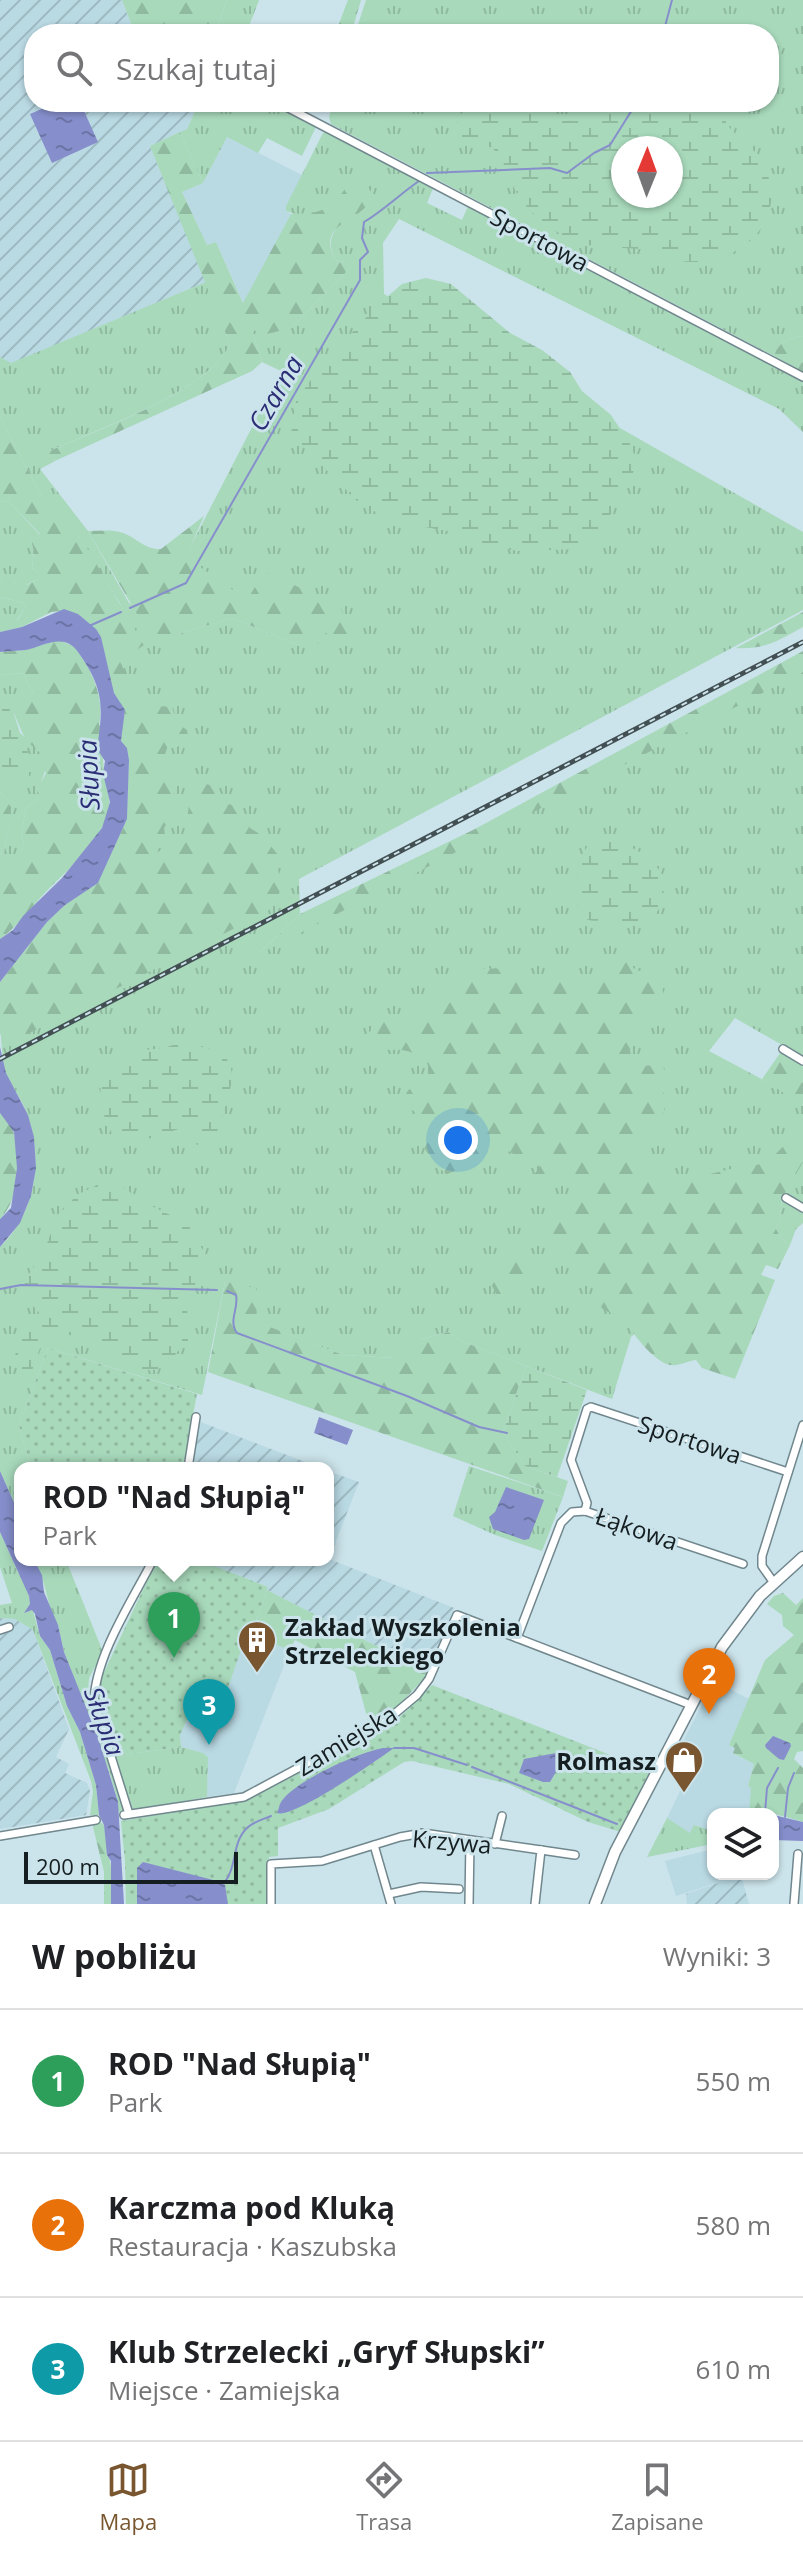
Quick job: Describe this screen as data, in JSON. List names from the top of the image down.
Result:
{
  "streets": {
    "street": [
      "Sportowa",
      "Łąkowa",
      "Zamiejska",
      "Krzywa"
    ]
  },
  "crossings": [
    ["Sportowa", "Łąkowa"],
    ["Łąkowa", "Zamiejska"]
  ],
  "water": ["Czarna", "Słupia"],
  "places": {
    "building": ["Zakład Wyszkolenia Strzeleckiego"],
    "shop": ["Rolmasz"]
  },
  "scale_bar": "200 m",
  "north": "top",
  "page": {
    "search": "Szukaj tutaj",
    "popup": ["ROD \"Nad Słupią\"", "Park"],
    "pins": ["1", "2", "3"],
    "scale": "200 m",
    "heading": ["W pobliżu", "Wyniki: 3"],
    "list": [
      {
        "mark": "1",
        "name": "ROD \"Nad Słupią\"",
        "note": "Park",
        "value": "550 m"
      },
      {
        "mark": "2",
        "name": "Karczma pod Kluką",
        "note": "Restauracja · Kaszubska",
        "value": "580 m"
      },
      {
        "mark": "3",
        "name": "Klub Strzelecki „Gryf Słupski”",
        "note": "Miejsce · Zamiejska",
        "value": "610 m"
      }
    ],
    "nav": ["Mapa", "Trasa", "Zapisane"]
  }
}
